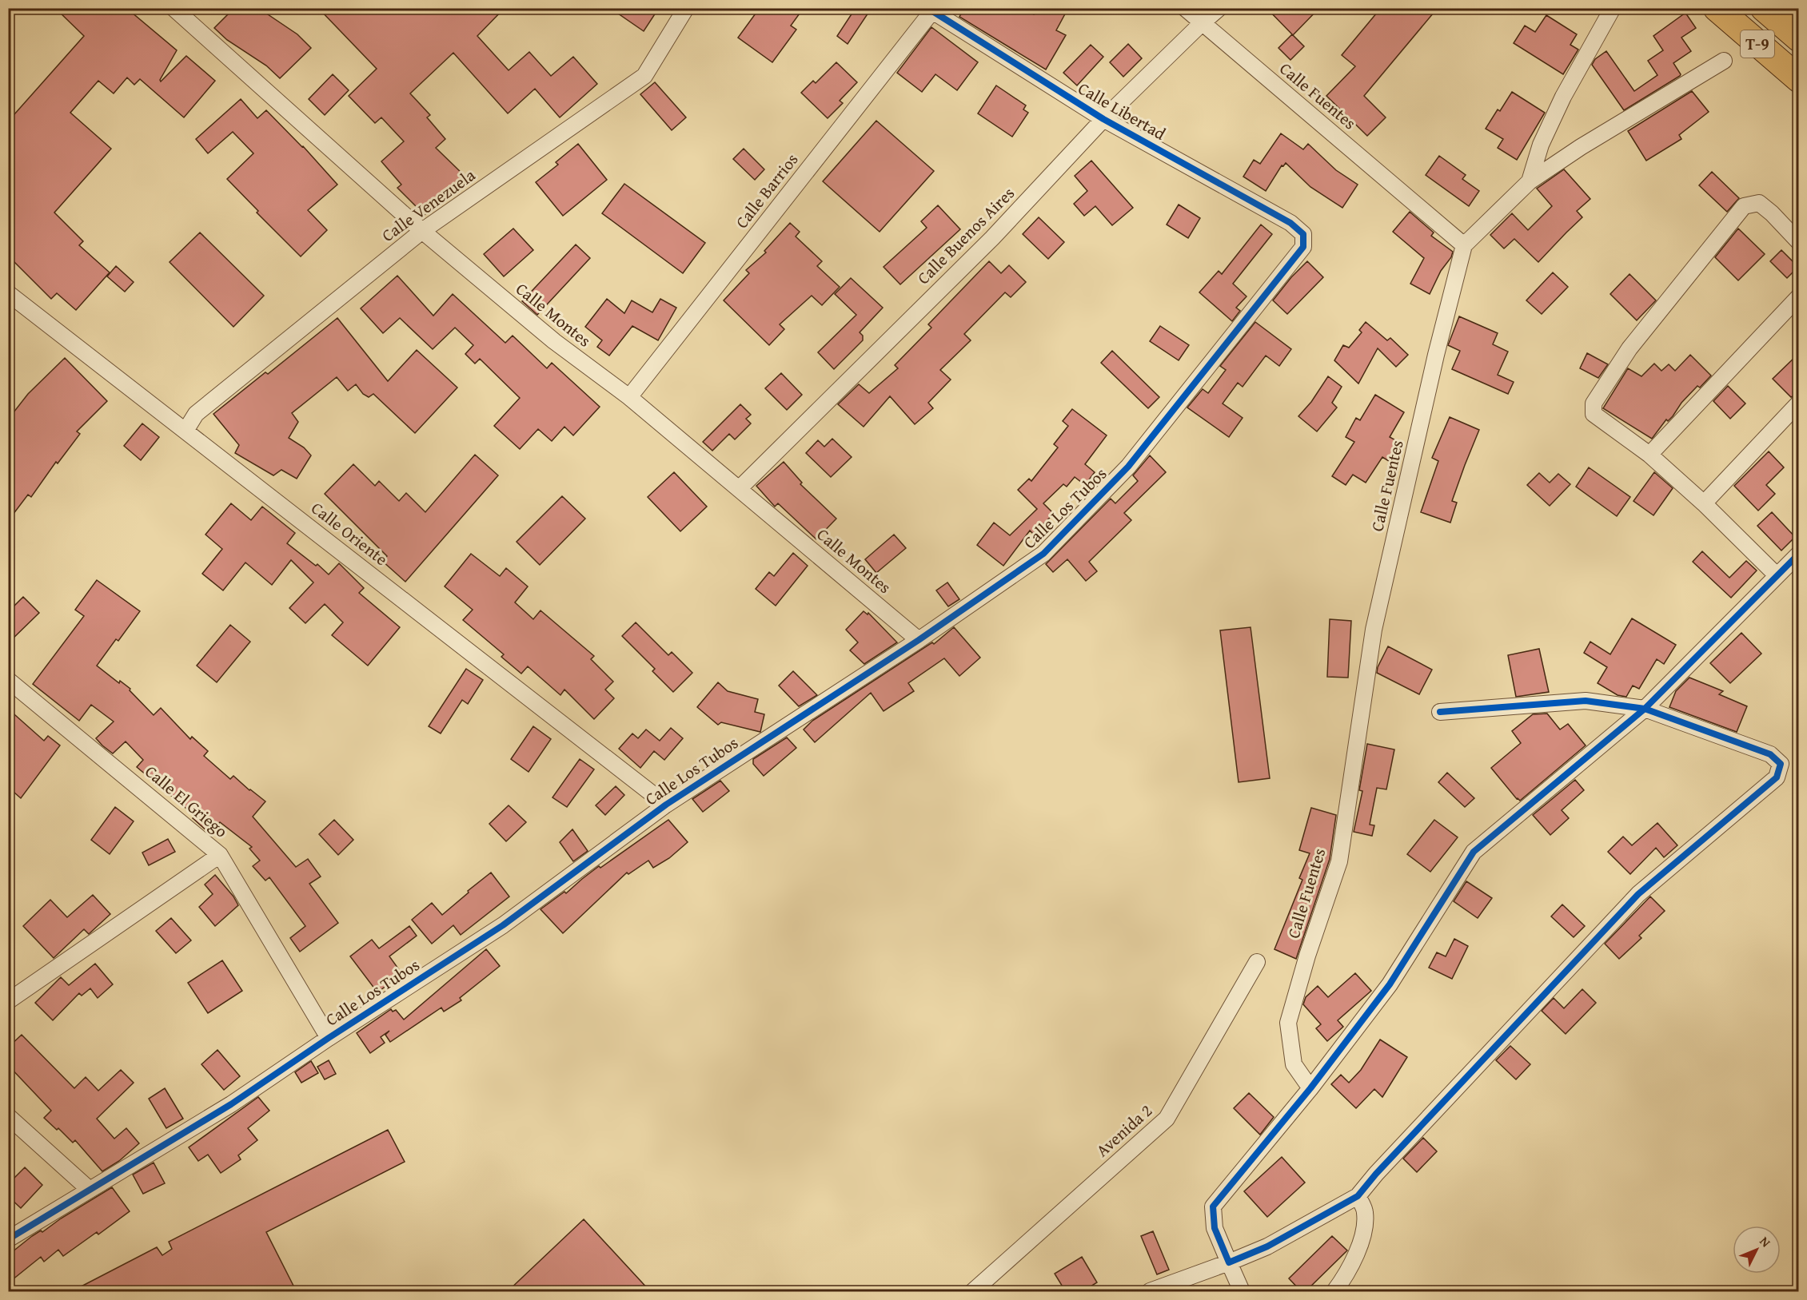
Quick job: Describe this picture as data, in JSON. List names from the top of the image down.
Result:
{
  "streets": {
    "highway": ["T-9"],
    "street": [
      "Calle Fuentes",
      "Calle Libertad",
      "Calle Barrios",
      "Calle Venezuela",
      "Calle Buenos Aires",
      "Calle Montes",
      "Calle Los Tubos",
      "Calle Oriente",
      "Calle El Griego",
      "Avenida 2"
    ]
  },
  "crossings": [
    ["Calle Fuentes", "Calle Buenos Aires"],
    ["Calle Libertad", "Calle Barrios"],
    ["Calle Libertad", "Calle Buenos Aires"],
    ["Calle Libertad", "Calle Los Tubos"],
    ["Calle Barrios", "Calle Montes"],
    ["Calle Venezuela", "Calle Montes"],
    ["Calle Venezuela", "Calle Oriente"],
    ["Calle Buenos Aires", "Calle Montes"],
    ["Calle Montes", "Calle Los Tubos"],
    ["Calle Los Tubos", "Calle Oriente"],
    ["Calle Los Tubos", "Calle El Griego"]
  ],
  "north": "top right"
}
